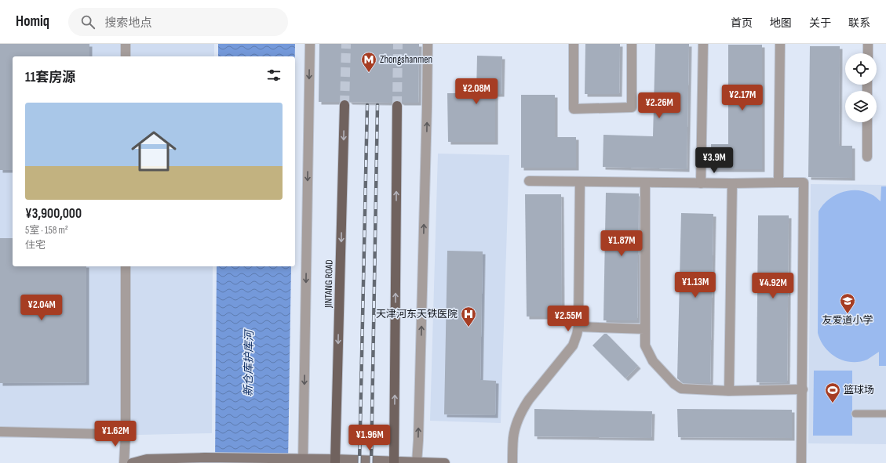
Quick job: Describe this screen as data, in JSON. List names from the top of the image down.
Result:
{
  "streets": {
    "main road": ["JINTANG ROAD"]
  },
  "water": ["新仓库护库河"],
  "places": {
    "metro station": ["Zhongshanmen"],
    "school or university": ["友爱道小学"],
    "hospital": ["天津河东天铁医院"],
    "sports": ["篮球场"]
  },
  "page": {
    "header": "Homiq",
    "search": "搜索地点",
    "nav": [
      "首页",
      "地图",
      "关于",
      "联系"
    ],
    "heading": "11套房源",
    "price": [
      "¥2.08M",
      "¥2.17M",
      "¥2.26M",
      "¥3.9M",
      "¥1.87M",
      "¥1.13M",
      "¥4.92M",
      "¥2.04M",
      "¥2.55M",
      "¥1.62M",
      "¥1.96M"
    ],
    "list": [
      {
        "name": "¥3,900,000",
        "note": "5室 · 158 m² · 住宅"
      }
    ]
  }
}
